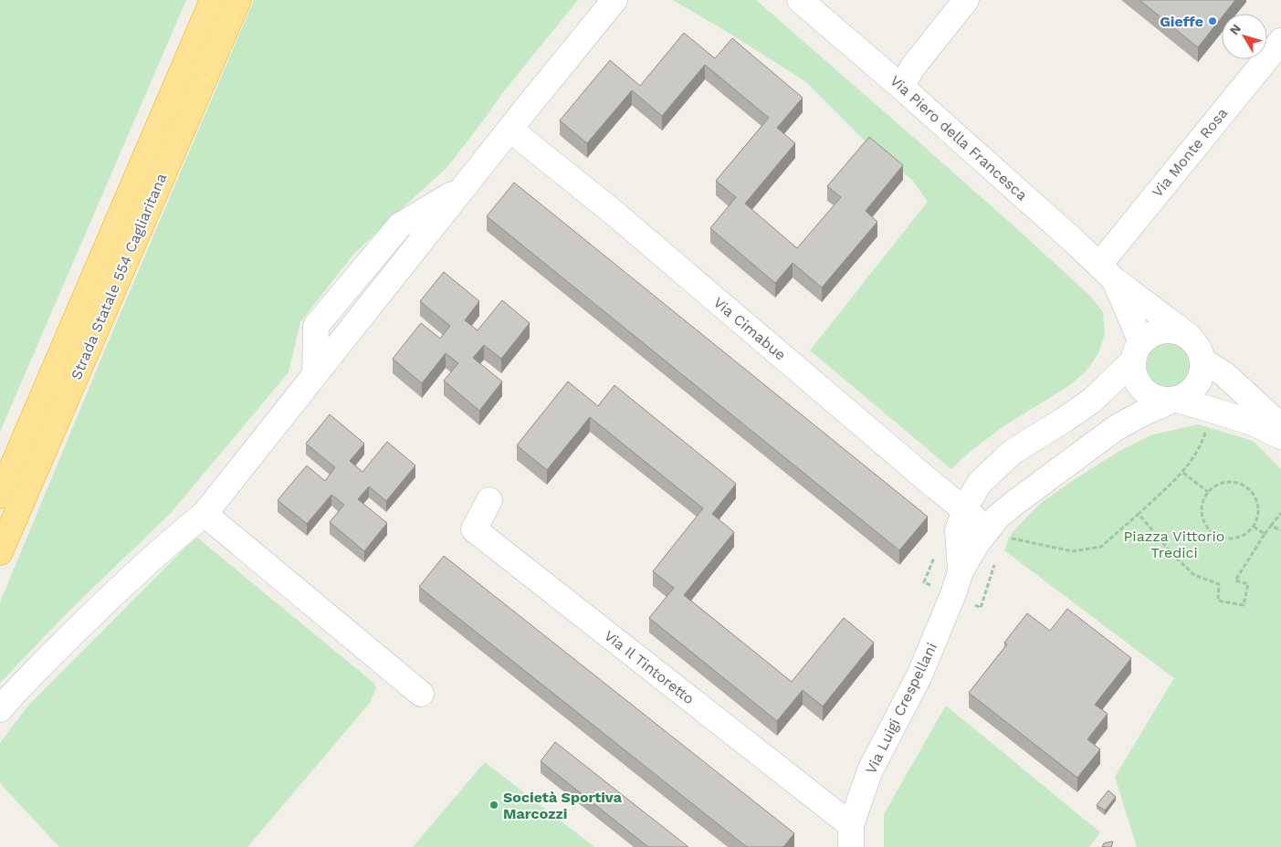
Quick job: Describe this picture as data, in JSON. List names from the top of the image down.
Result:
{
  "streets": {
    "highway": ["Strada Statale 554 Cagliaritana"],
    "street": [
      "Via Piero della Francesca",
      "Via Monte Rosa",
      "Via Cimabue",
      "Via Il Tintoretto",
      "Via Luigi Crespellani"
    ]
  },
  "crossings": [
    ["Via Piero della Francesca", "Via Monte Rosa"],
    ["Via Piero della Francesca", "Via Luigi Crespellani"],
    ["Via Cimabue", "Via Luigi Crespellani"],
    ["Via Il Tintoretto", "Via Luigi Crespellani"]
  ],
  "parks": ["Piazza Vittorio Tredici"],
  "places": ["Gieffe", "Società Sportiva Marcozzi"],
  "north": "top left"
}
